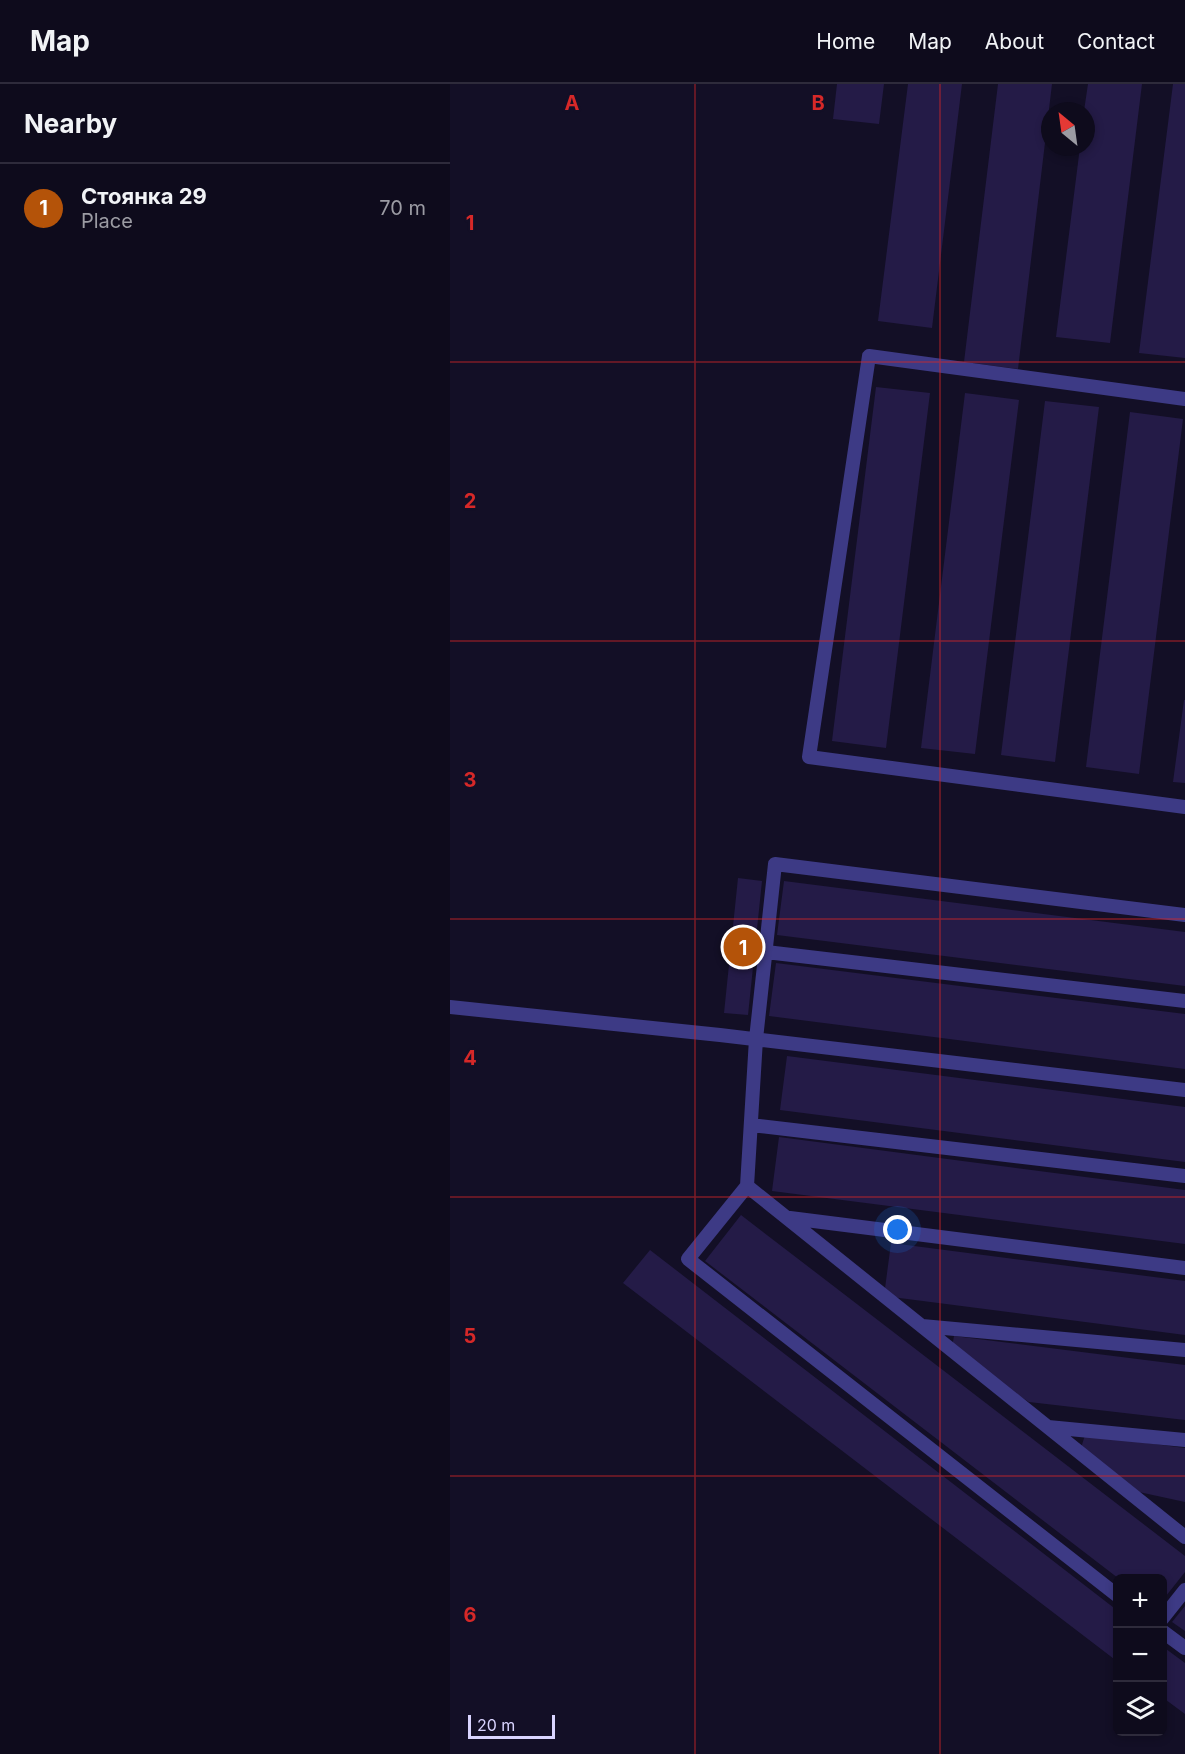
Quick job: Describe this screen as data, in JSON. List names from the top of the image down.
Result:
{
  "scale_bar": "20 m",
  "north": "top left",
  "page": {
    "header": "Map",
    "nav": [
      "Home",
      "Map",
      "About",
      "Contact"
    ],
    "heading": "Nearby",
    "list": [
      {
        "mark": "1",
        "name": "Стоянка 29",
        "note": "Place",
        "value": "70 m"
      }
    ],
    "pins": "1",
    "map_buttons": ["+", "−"],
    "scale": "20 m"
  },
  "grid": {
    "columns": ["A", "B"],
    "rows": [
      "1",
      "2",
      "3",
      "4",
      "5",
      "6"
    ]
  }
}
